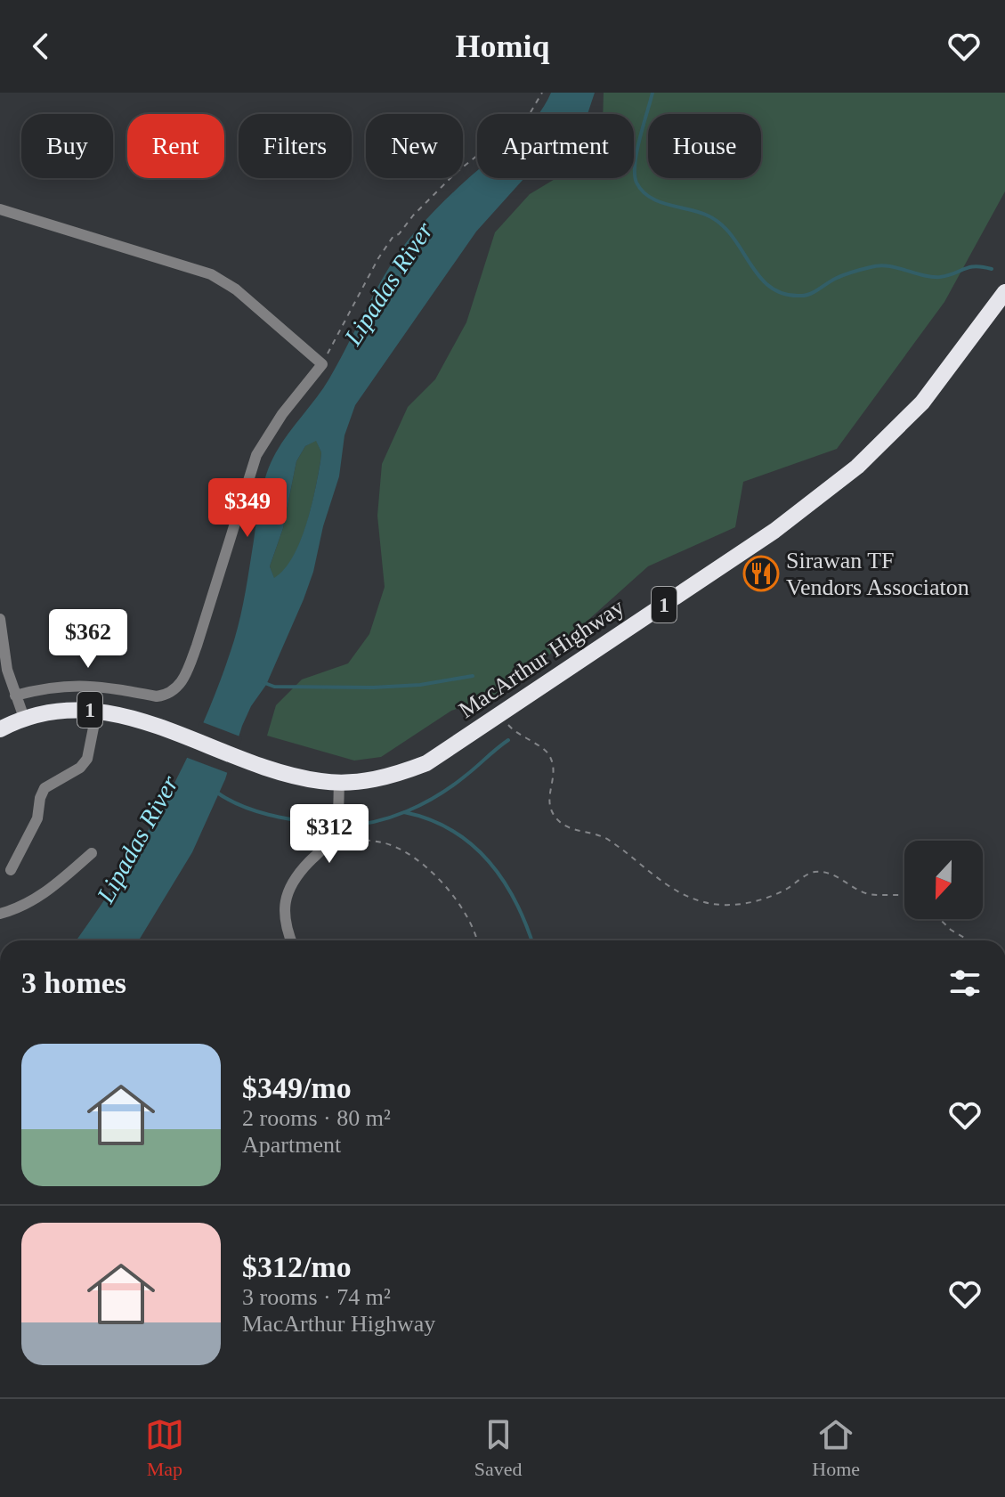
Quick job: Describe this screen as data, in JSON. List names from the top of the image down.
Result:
{
  "streets": {
    "highway": ["1", "MacArthur Highway"]
  },
  "water": ["Lipadas River"],
  "places": {
    "restaurant": ["Sirawan TF Vendors Associaton"]
  },
  "north": "bottom",
  "page": {
    "header": "Homiq",
    "chip": [
      "Buy",
      "Rent",
      "Filters",
      "New",
      "Apartment",
      "House"
    ],
    "price": ["$349", "$362", "$312"],
    "heading": "3 homes",
    "list": [
      {
        "name": "$349/mo",
        "note": "2 rooms · 80 m² · Apartment"
      },
      {
        "name": "$312/mo",
        "note": "3 rooms · 74 m² · MacArthur Highway"
      }
    ],
    "tabs": ["Map", "Saved", "Home"]
  }
}
